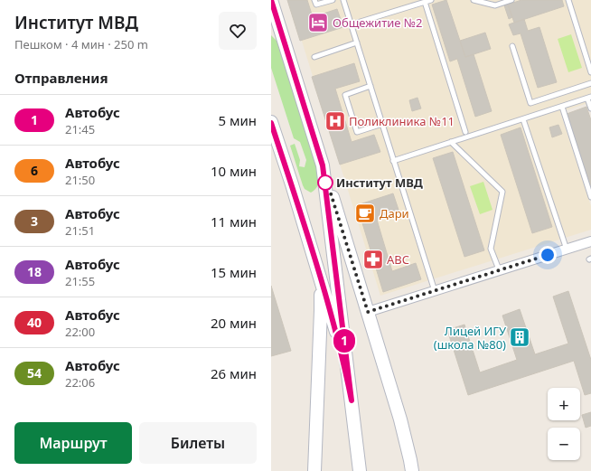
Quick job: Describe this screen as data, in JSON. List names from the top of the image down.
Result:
{
  "places": {
    "hotel": ["Общежитие №2"],
    "hospital": ["Поликлиника №11"],
    "other": ["Институт МВД"],
    "cafe": ["Дари"],
    "pharmacy": ["ABC"],
    "building": ["Лицей ИГУ (школа №80)"]
  },
  "lines": ["bus line 1"],
  "page": {
    "heading": [
      ["Институт МВД", "Пешком · 4 мин · 250 m"],
      "Отправления"
    ],
    "on_map": "1",
    "list": [
      {
        "mark": "1",
        "name": "Автобус",
        "note": "21:45",
        "value": "5 мин"
      },
      {
        "mark": "6",
        "name": "Автобус",
        "note": "21:50",
        "value": "10 мин"
      },
      {
        "mark": "3",
        "name": "Автобус",
        "note": "21:51",
        "value": "11 мин"
      },
      {
        "mark": "18",
        "name": "Автобус",
        "note": "21:55",
        "value": "15 мин"
      },
      {
        "mark": "40",
        "name": "Автобус",
        "note": "22:00",
        "value": "20 мин"
      },
      {
        "mark": "54",
        "name": "Автобус",
        "note": "22:06",
        "value": "26 мин"
      }
    ],
    "map_buttons": ["+", "−"],
    "buttons": ["Маршрут", "Билеты"]
  }
}
